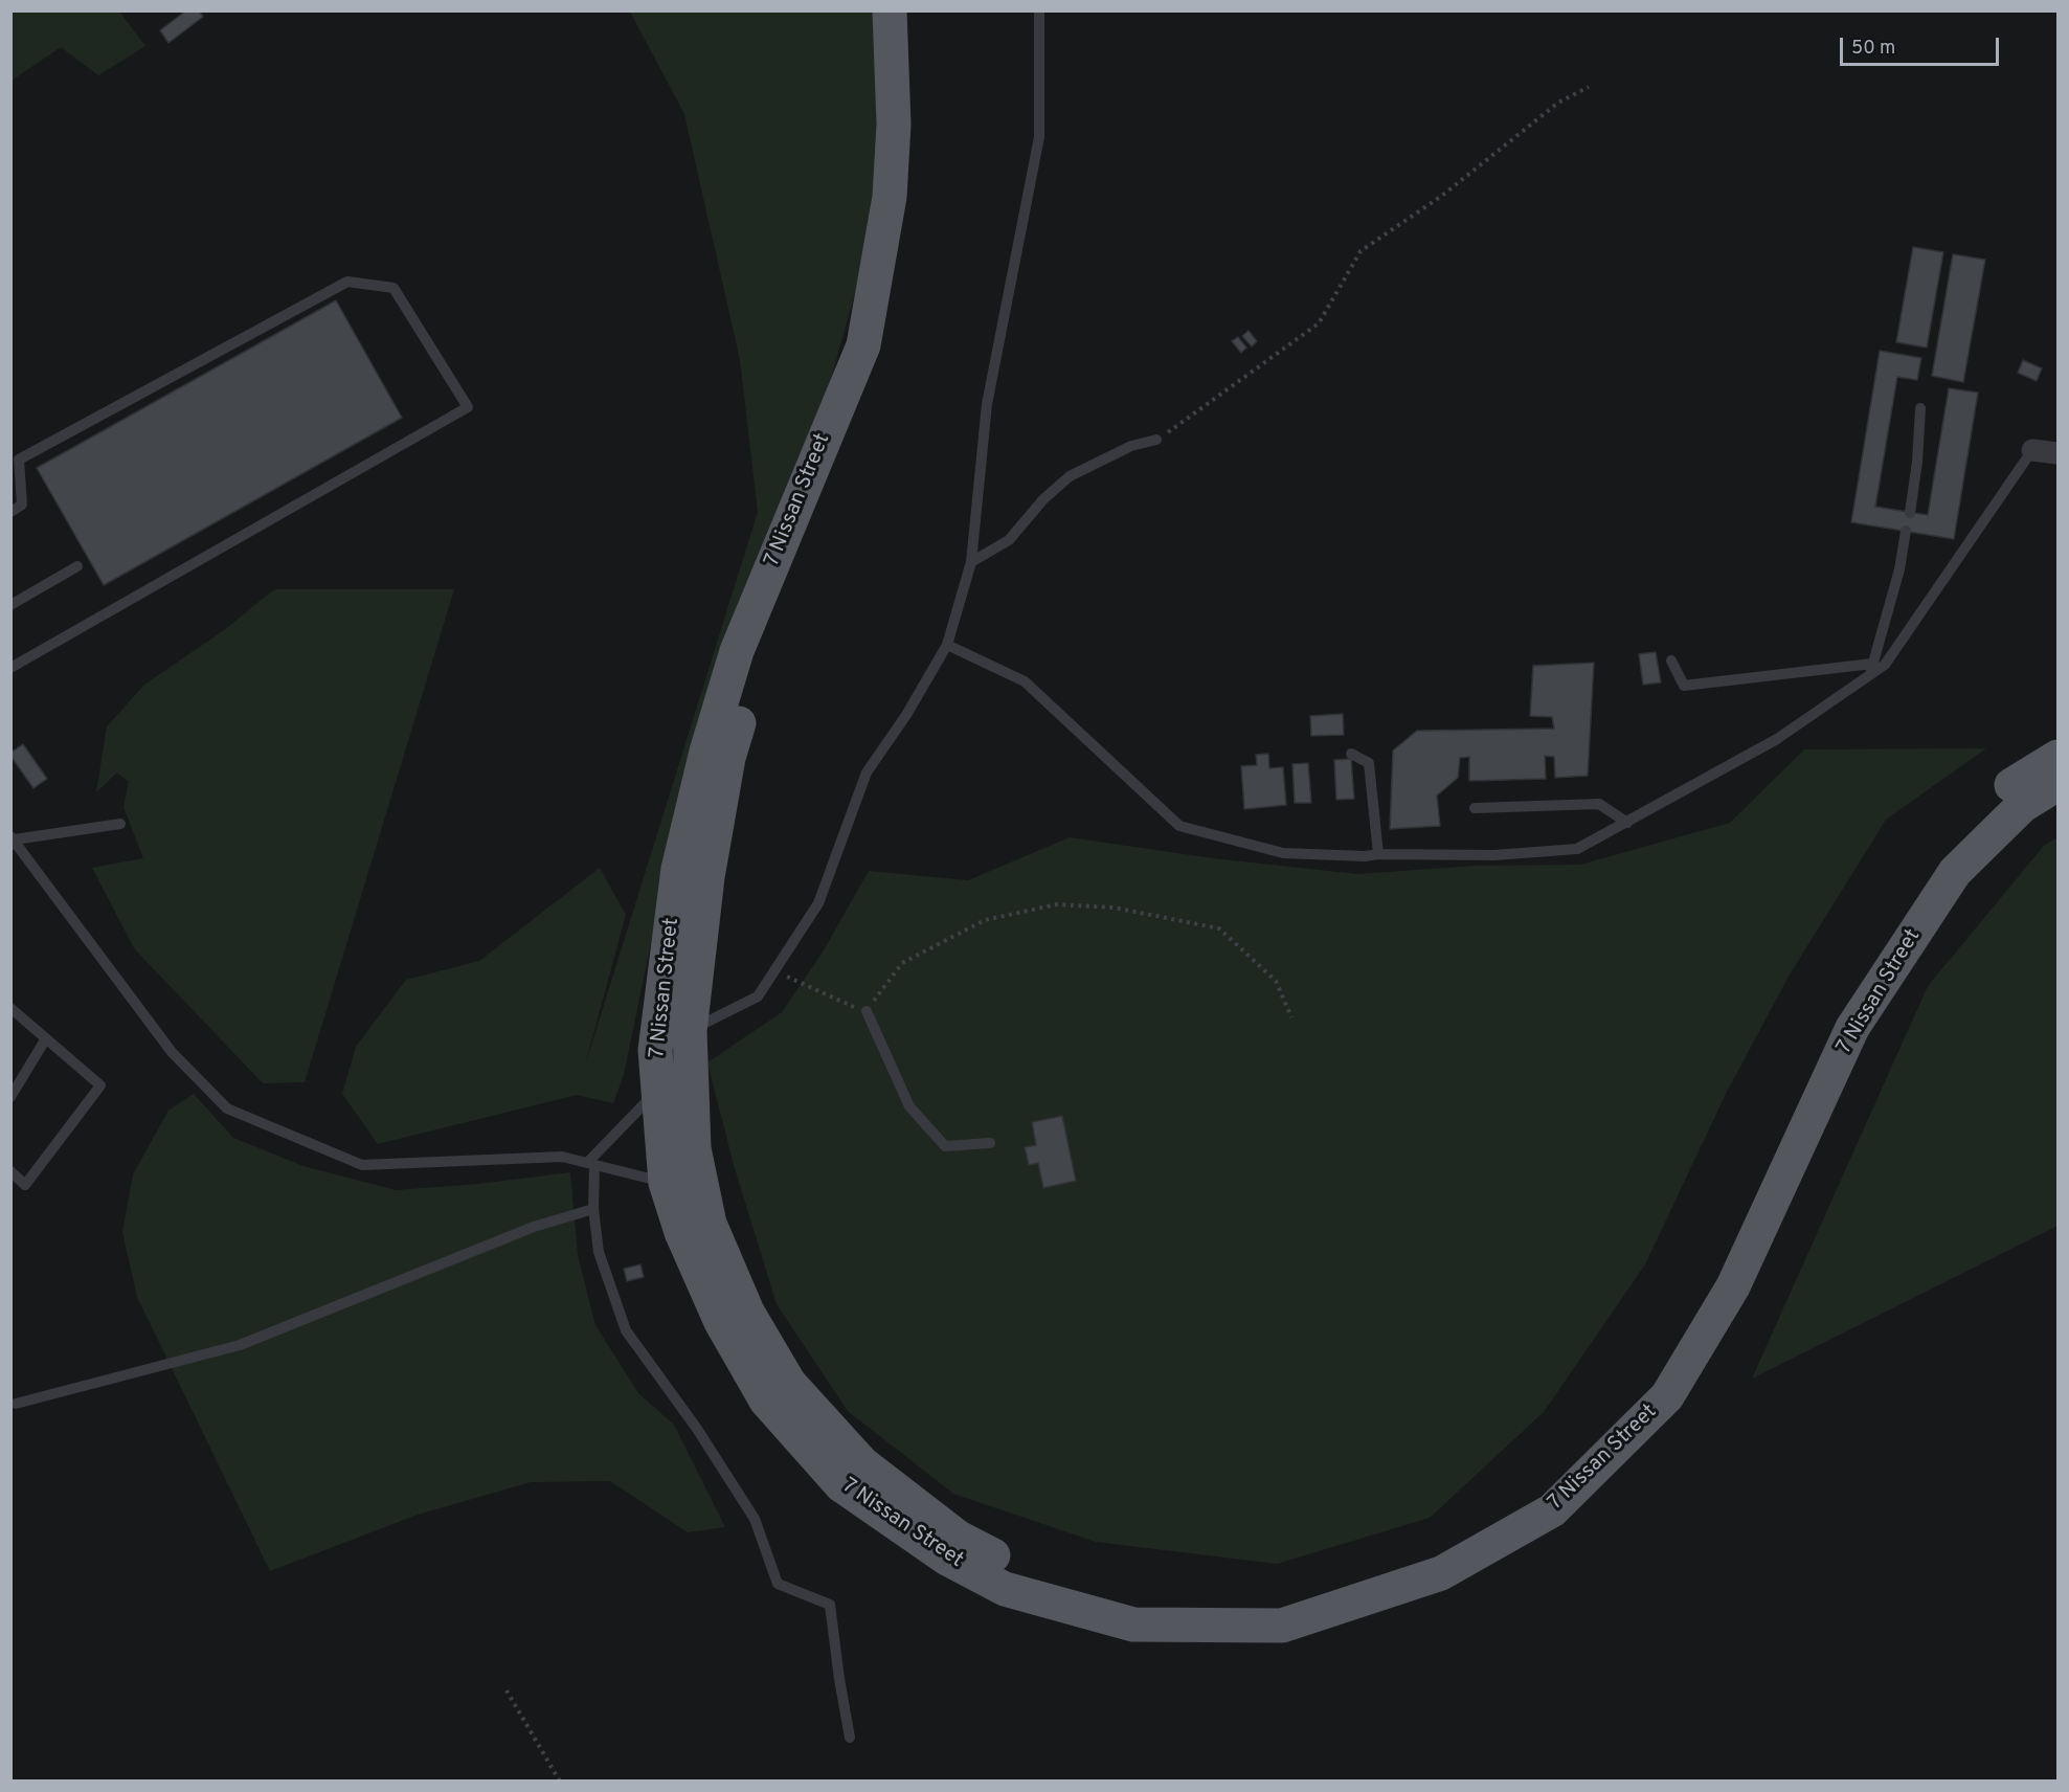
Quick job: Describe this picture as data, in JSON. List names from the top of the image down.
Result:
{
  "streets": {
    "main road": ["7 Nissan Street"]
  },
  "scale_bar": "50 m"
}
